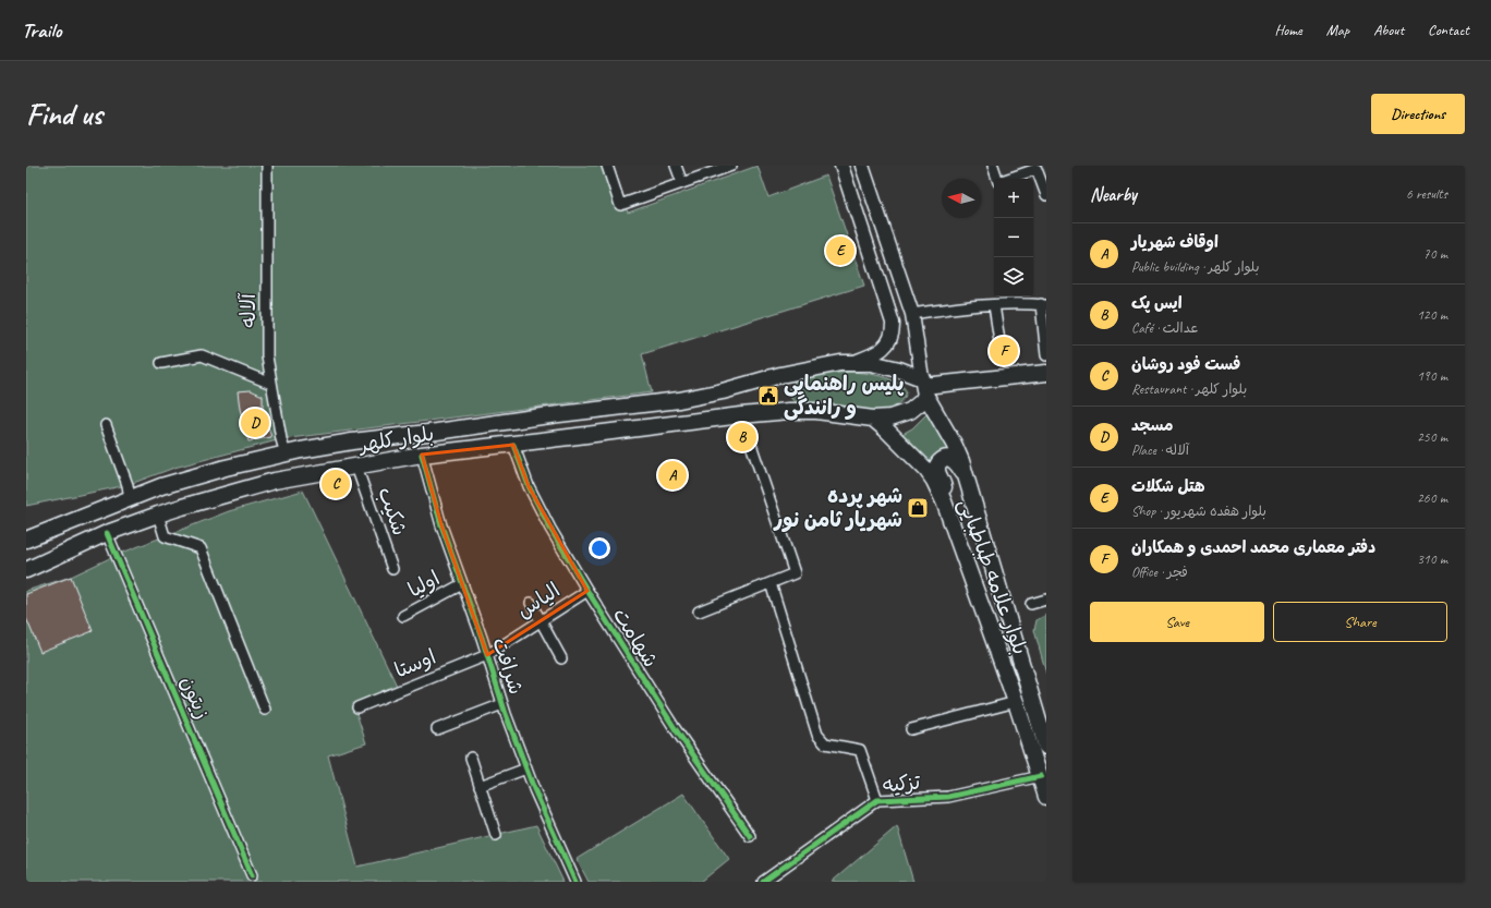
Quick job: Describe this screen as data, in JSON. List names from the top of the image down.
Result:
{
  "streets": {
    "main road": ["بلوار کلهر", "بلوار علامه طباطبایی"],
    "street": [
      "آلاله",
      "شکیب",
      "اولیا",
      "الیاس",
      "شهامت",
      "اوستا",
      "شرافت",
      "زیتون",
      "تزکیه"
    ]
  },
  "crossings": [
    ["آلاله", "بلوار کلهر"],
    ["بلوار کلهر", "شکیب"],
    ["بلوار کلهر", "بلوار علامه طباطبایی"],
    ["بلوار کلهر", "شهامت"],
    ["بلوار کلهر", "شرافت"],
    ["بلوار کلهر", "زیتون"],
    ["بلوار علامه طباطبایی", "تزکیه"],
    ["اولیا", "شرافت"],
    ["الیاس", "شهامت"],
    ["الیاس", "اوستا"],
    ["الیاس", "شرافت"],
    ["اوستا", "شرافت"]
  ],
  "places": {
    "public building": ["پلیس راهنمایی و رانندگی"],
    "shop": ["شهر پرده شهریار ثامن نور"]
  },
  "north": "left",
  "page": {
    "header": "Trailo",
    "nav": [
      "Home",
      "Map",
      "About",
      "Contact"
    ],
    "buttons": [
      "Directions",
      ["Save", "Share"]
    ],
    "title": "Find us",
    "heading": ["Nearby", "6 results"],
    "map_buttons": ["+", "−"],
    "list": [
      {
        "mark": "A",
        "name": "اوقاف شهریار",
        "note": "Public building · بلوار کلهر",
        "value": "70 m"
      },
      {
        "mark": "B",
        "name": "ایس پک",
        "note": "Café · عدالت",
        "value": "120 m"
      },
      {
        "mark": "C",
        "name": "فست فود روشان",
        "note": "Restaurant · بلوار کلهر",
        "value": "190 m"
      },
      {
        "mark": "D",
        "name": "مسجد",
        "note": "Place · آلاله",
        "value": "250 m"
      },
      {
        "mark": "E",
        "name": "هتل شکلات",
        "note": "Shop · بلوار هفده شهریور",
        "value": "260 m"
      },
      {
        "mark": "F",
        "name": "دفتر معماری محمد احمدی و همکاران",
        "note": "Office · فجر",
        "value": "310 m"
      }
    ],
    "pins": [
      "E",
      "F",
      "D",
      "B",
      "A",
      "C"
    ]
  }
}
